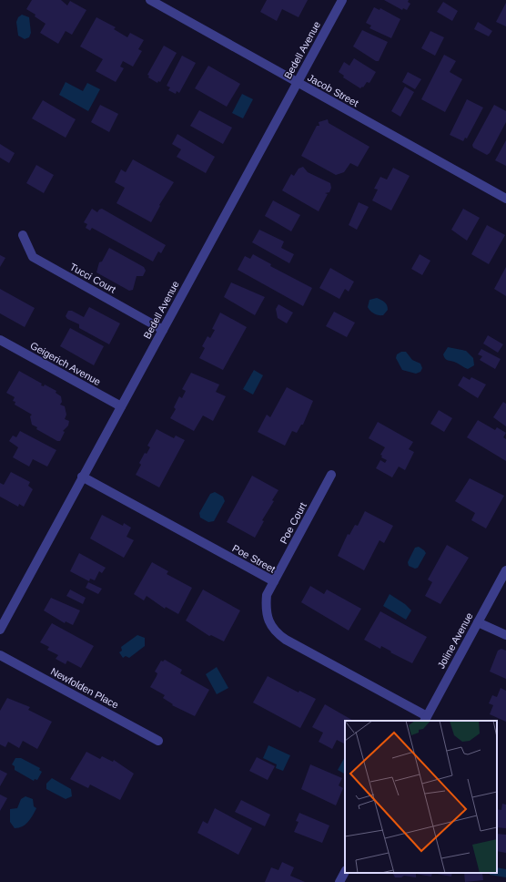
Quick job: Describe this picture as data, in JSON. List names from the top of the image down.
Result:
{
  "streets": {
    "street": [
      "Bedell Avenue",
      "Jacob Street",
      "Tucci Court",
      "Geigerich Avenue",
      "Poe Court",
      "Poe Street",
      "Joline Avenue",
      "Newfolden Place"
    ]
  },
  "crossings": [
    ["Bedell Avenue", "Jacob Street"],
    ["Bedell Avenue", "Tucci Court"],
    ["Bedell Avenue", "Geigerich Avenue"],
    ["Bedell Avenue", "Poe Street"],
    ["Poe Court", "Poe Street"],
    ["Poe Street", "Joline Avenue"]
  ]
}
